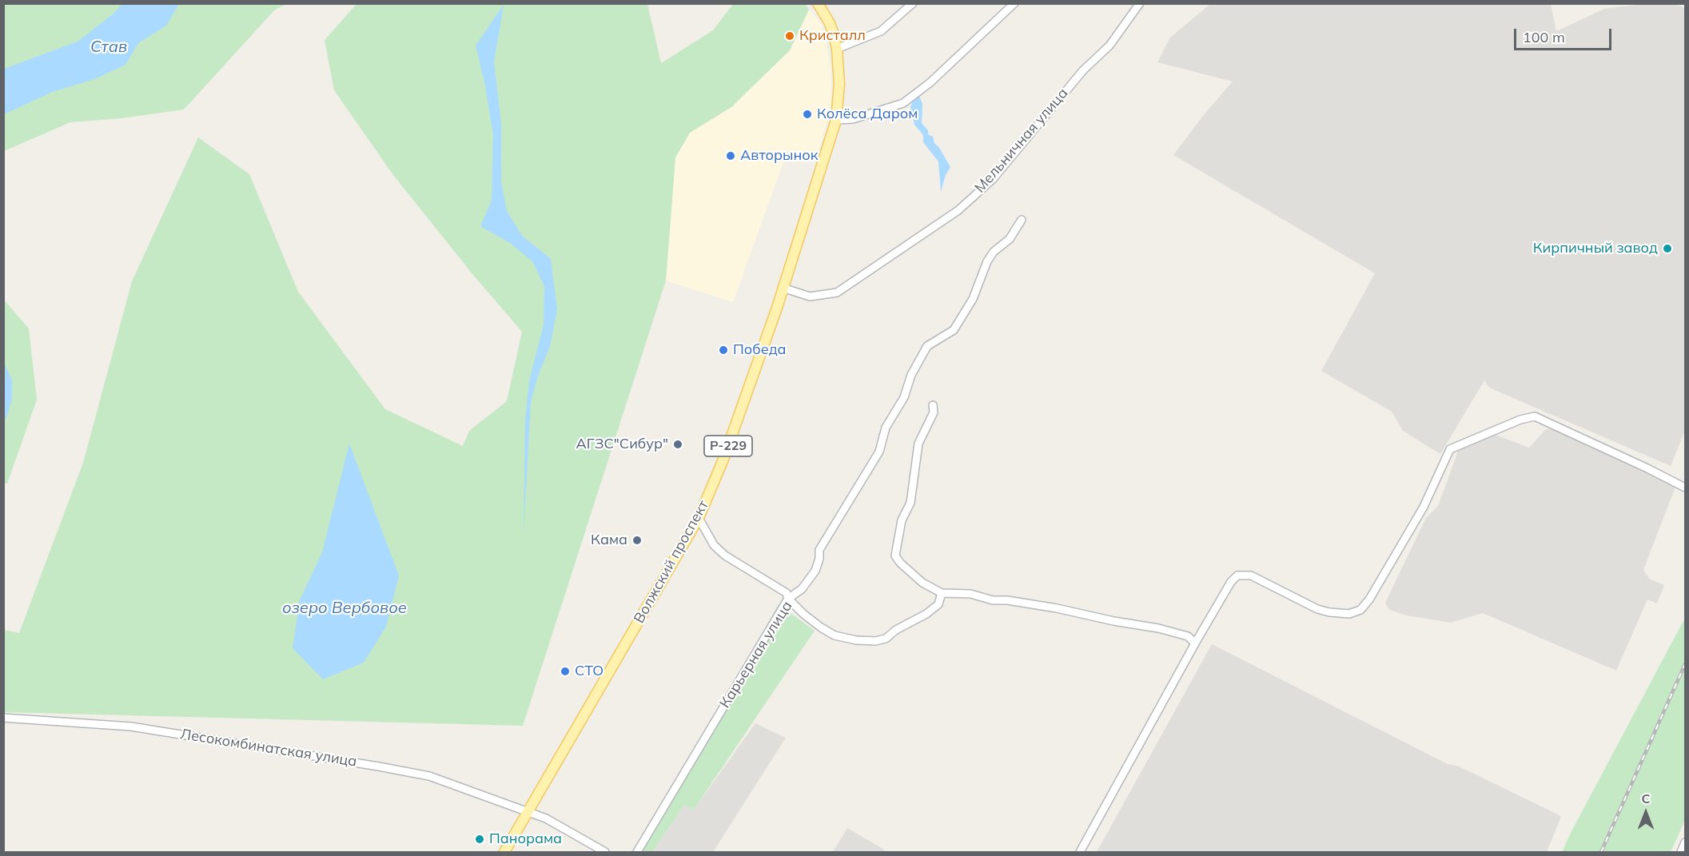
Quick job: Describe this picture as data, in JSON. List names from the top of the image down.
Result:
{
  "streets": {
    "main road": ["Р-229", "Волжский проспект"],
    "street": ["Мельничная улица", "Карьерная улица", "Лесокомбинатская улица"]
  },
  "crossings": [
    ["Мельничная улица", "Волжский проспект"],
    ["Волжский проспект", "Лесокомбинатская улица"]
  ],
  "water": ["Став", "озеро Вербовое"],
  "places": [
    "Кристалл",
    "Колёса Даром",
    "Авторынок",
    "Кирпичный завод",
    "Победа",
    "АГЗС\"Сибур\"",
    "Кама",
    "СТО",
    "Панорама"
  ],
  "scale_bar": "100 m",
  "north": "top"
}
